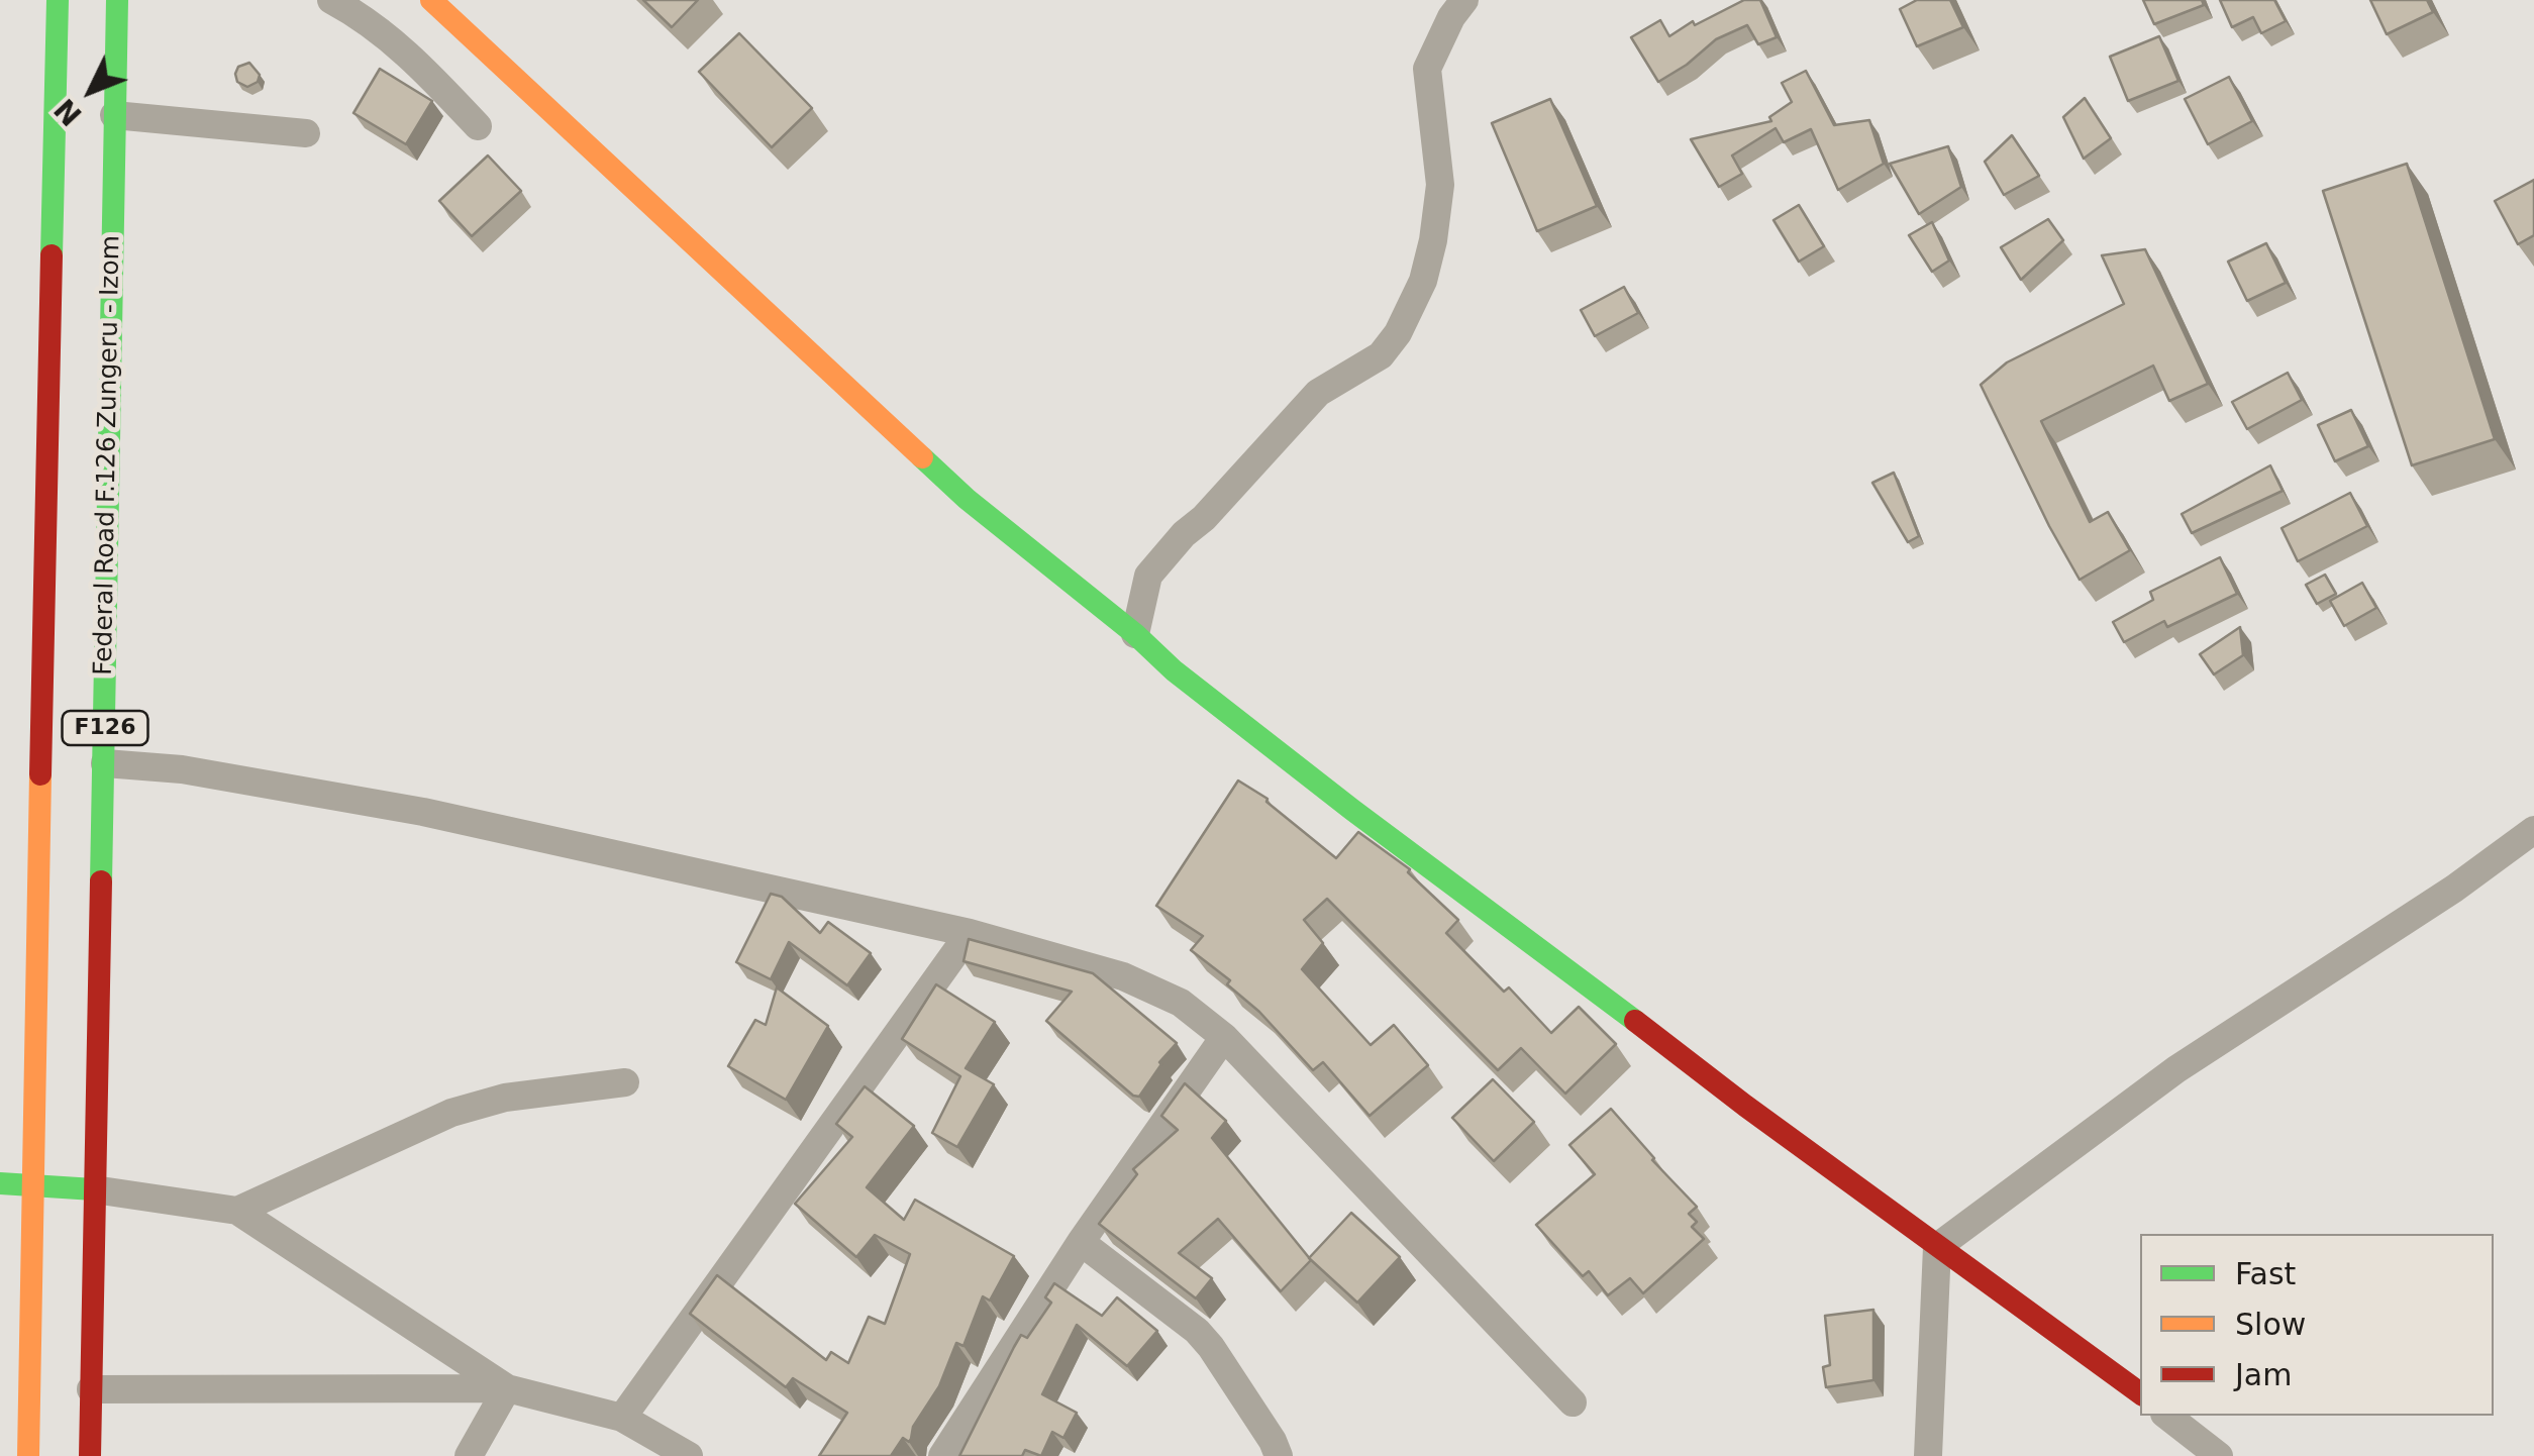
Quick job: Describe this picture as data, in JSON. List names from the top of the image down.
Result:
{
  "streets": {
    "main road": ["Federal Road F.126 Zungeru - Izom", "F126"]
  },
  "legend": ["Fast", "Slow", "Jam"],
  "north": "bottom left"
}
